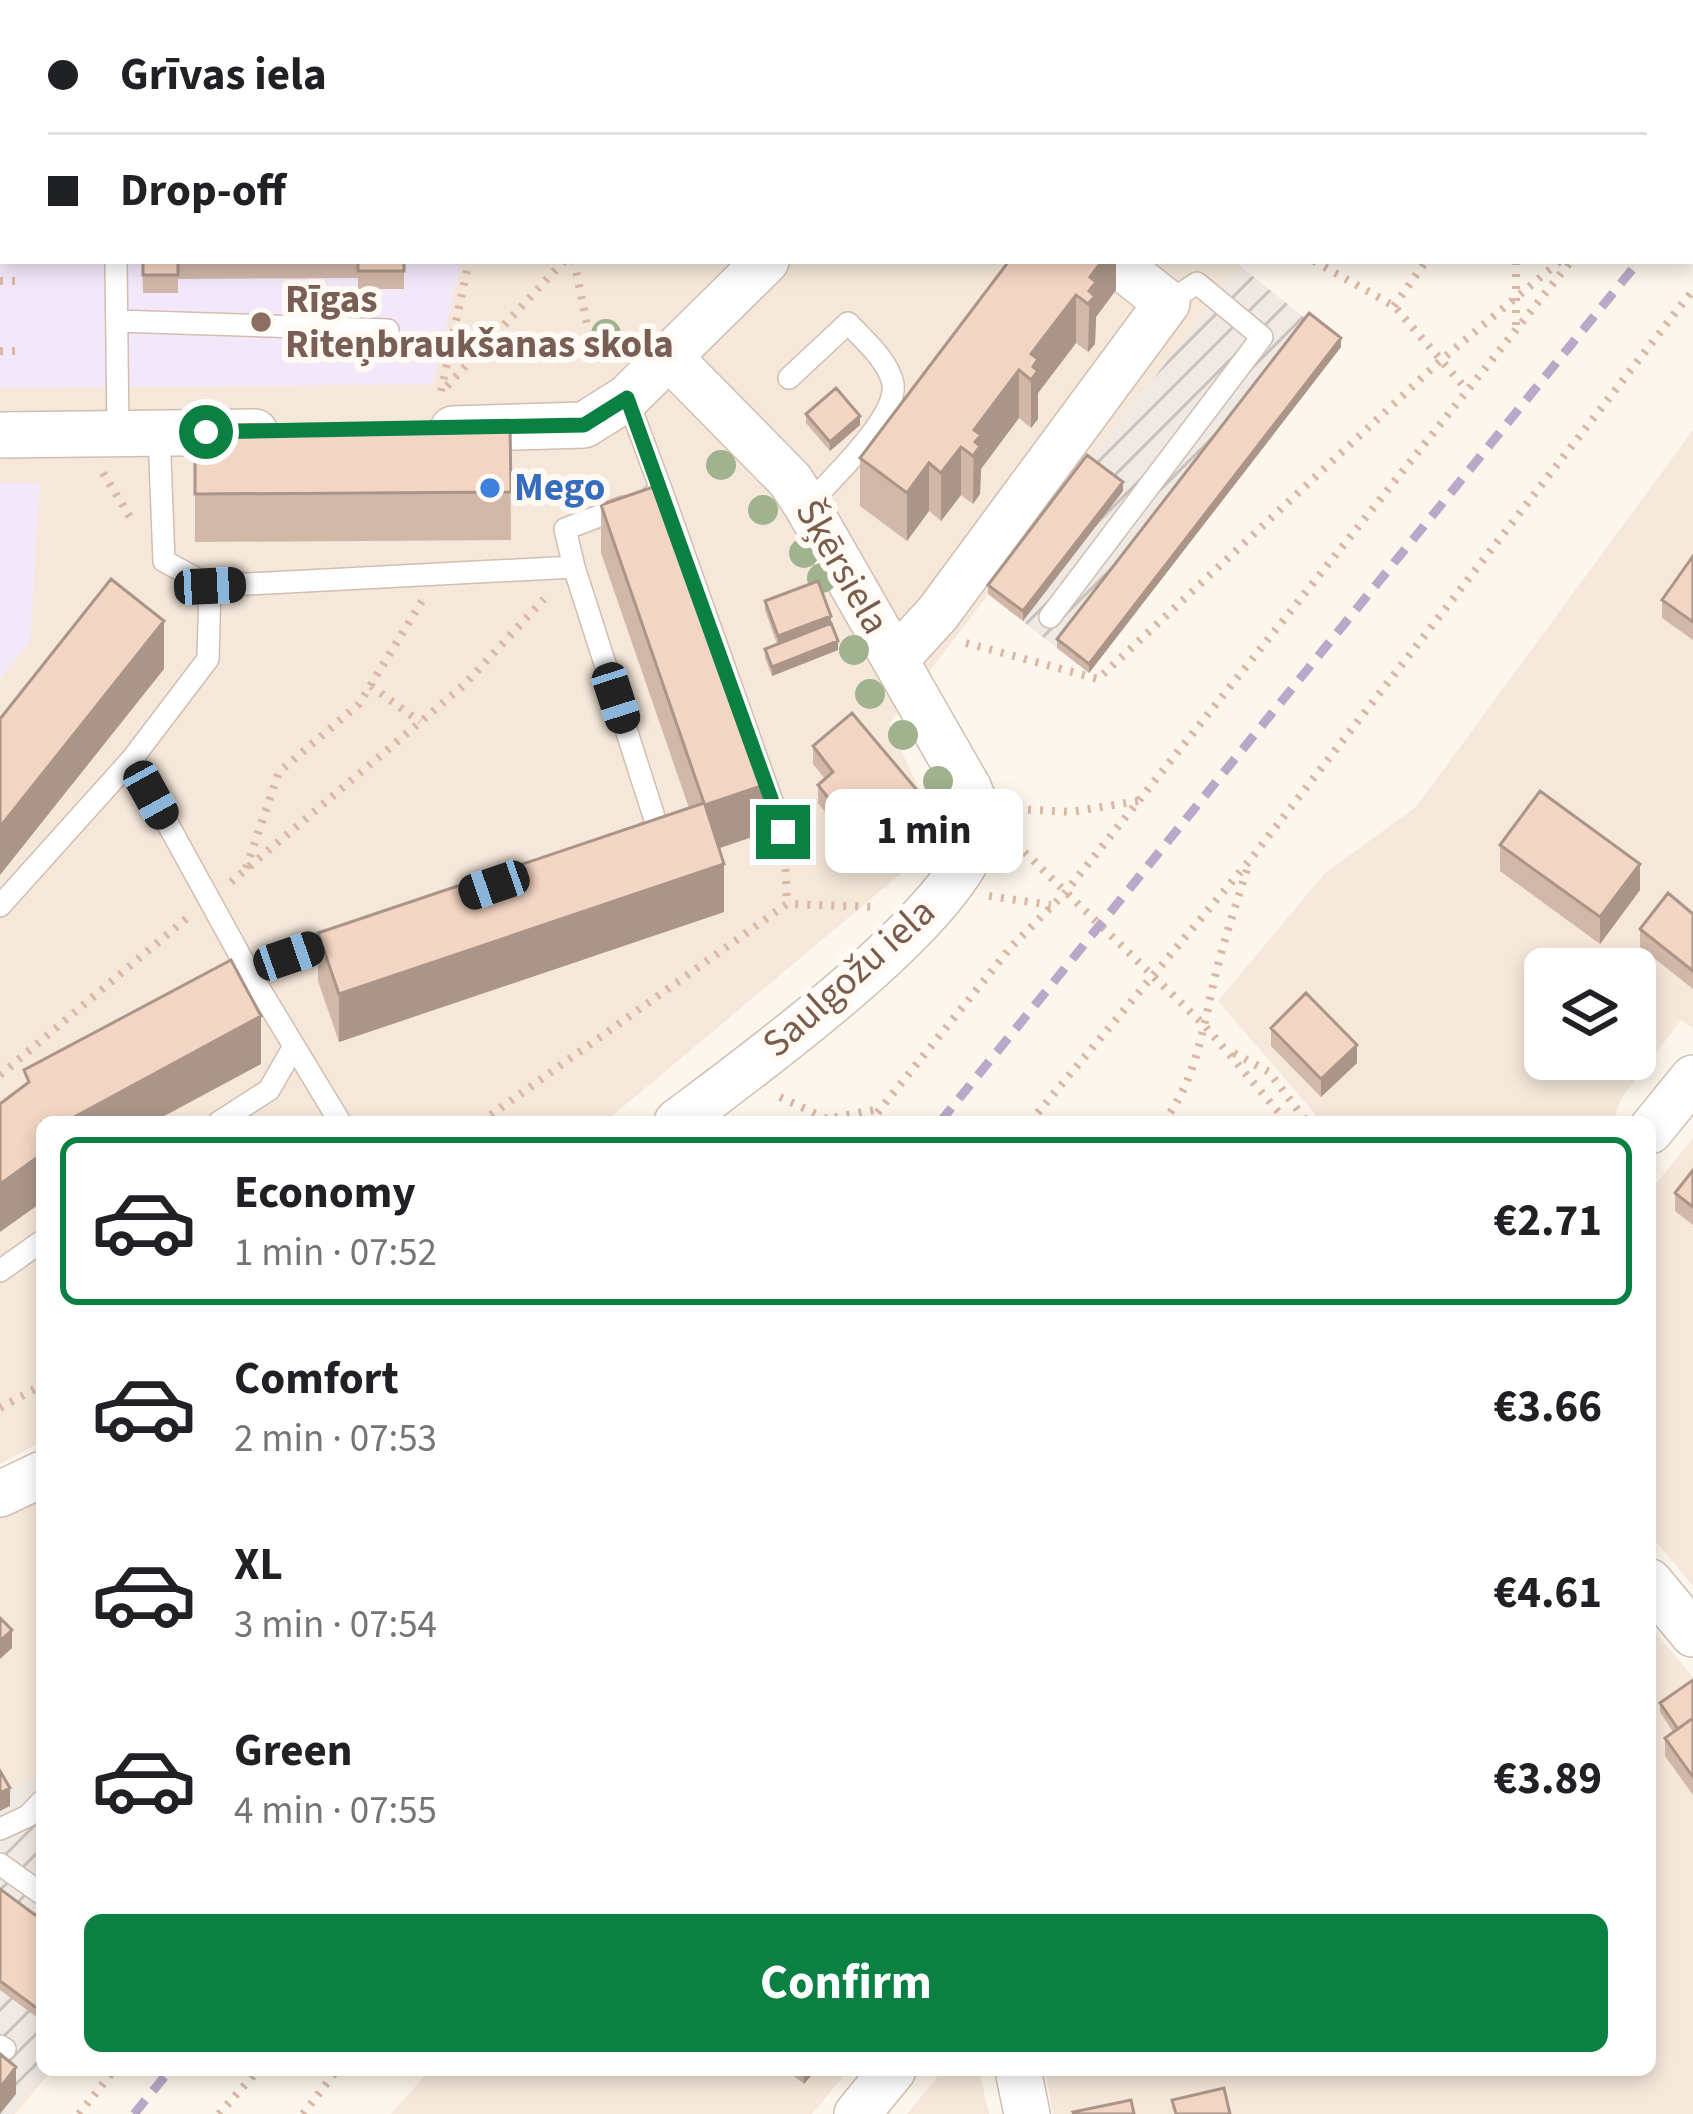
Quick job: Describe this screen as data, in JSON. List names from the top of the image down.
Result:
{
  "streets": {
    "street": ["Šķērsiela", "Saulgožu iela"]
  },
  "crossings": [
    ["Šķērsiela", "Saulgožu iela"]
  ],
  "places": ["Rīgas Riteņbraukšanas skola", "Mego"],
  "page": {
    "banner": ["Grīvas iela", "Drop-off"],
    "bubble": "1 min",
    "list": [
      {
        "name": "Economy",
        "note": "1 min · 07:52",
        "value": "€2.71"
      },
      {
        "name": "Comfort",
        "note": "2 min · 07:53",
        "value": "€3.66"
      },
      {
        "name": "XL",
        "note": "3 min · 07:54",
        "value": "€4.61"
      },
      {
        "name": "Green",
        "note": "4 min · 07:55",
        "value": "€3.89"
      }
    ],
    "buttons": "Confirm"
  }
}
